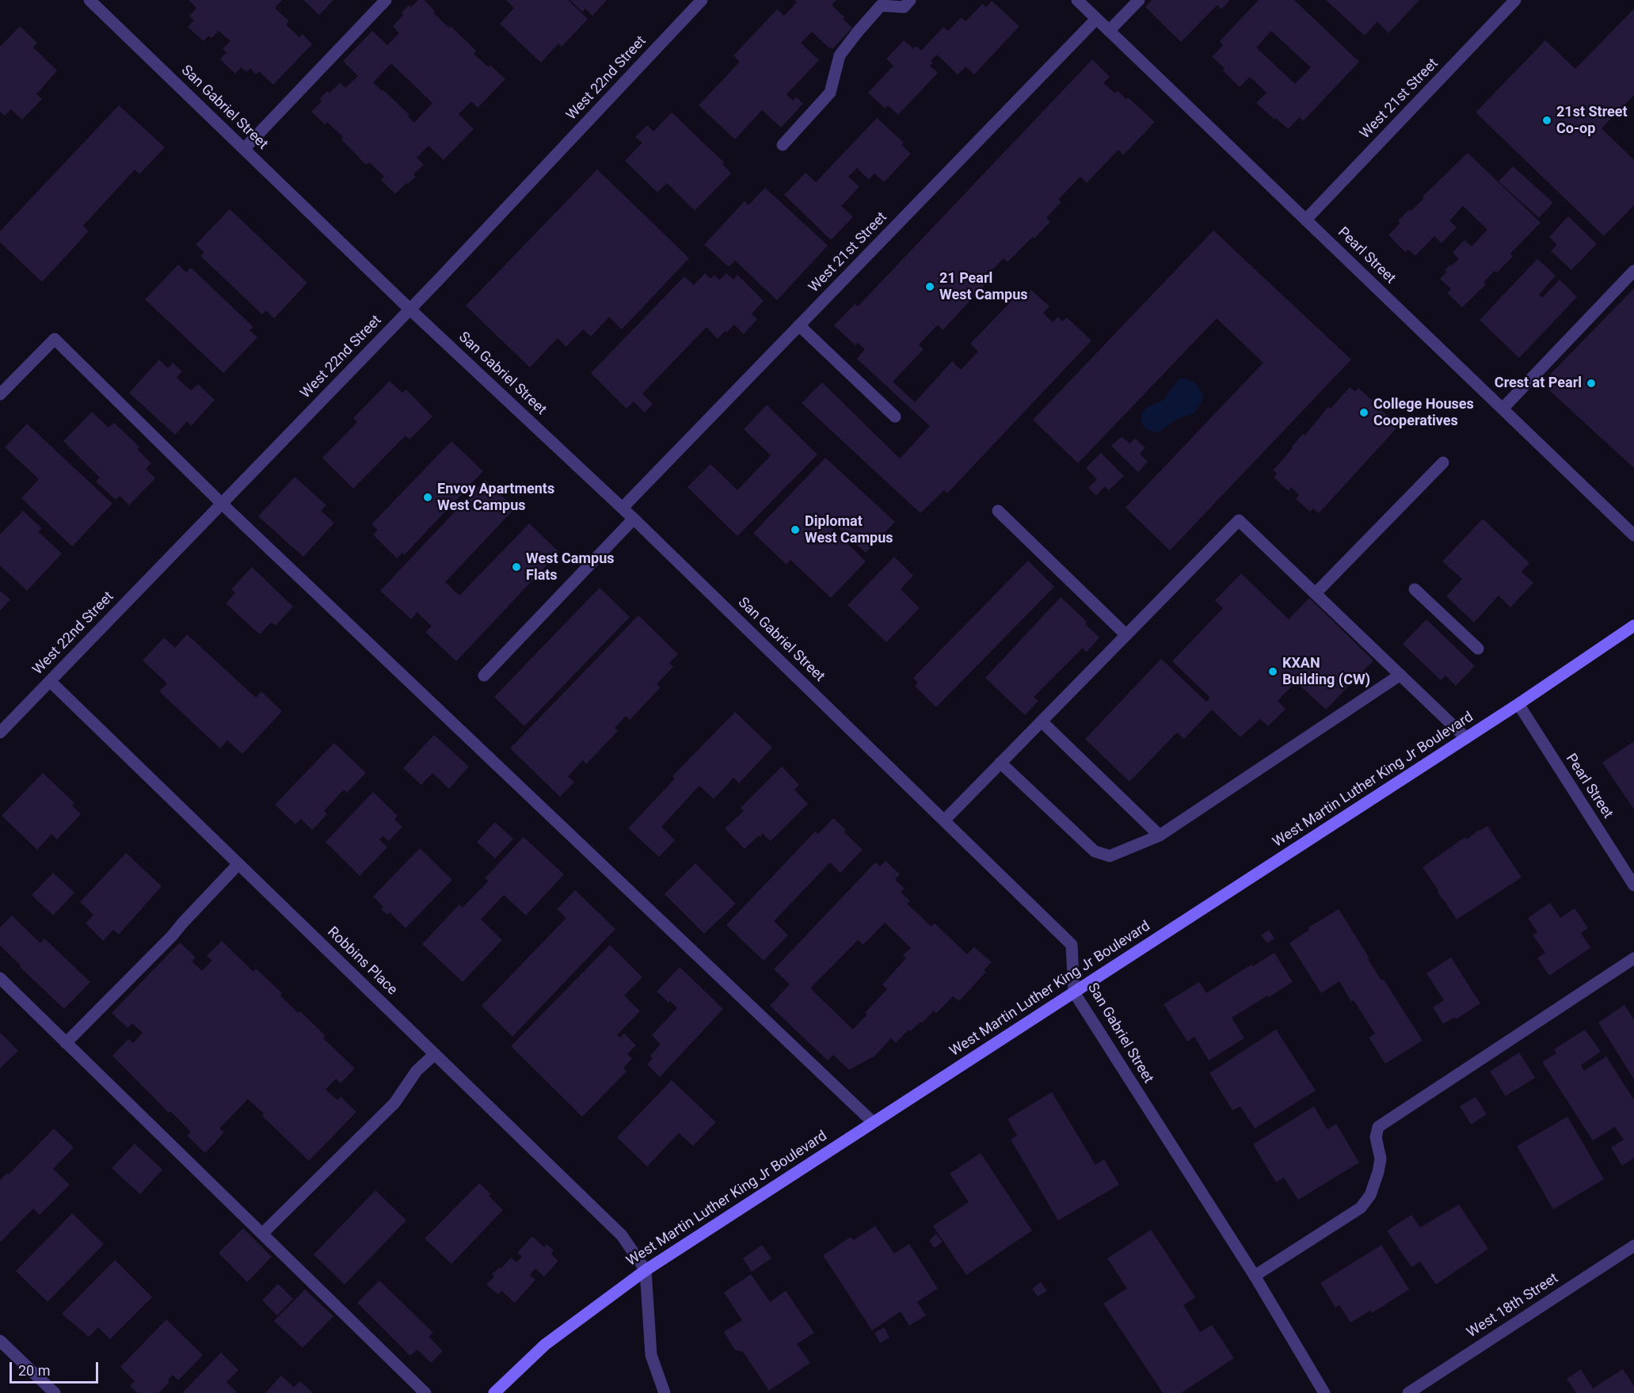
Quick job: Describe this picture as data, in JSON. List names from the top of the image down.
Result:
{
  "streets": {
    "main road": ["West Martin Luther King Jr Boulevard"],
    "street": [
      "West 22nd Street",
      "West 21st Street",
      "San Gabriel Street",
      "Pearl Street",
      "Robbins Place",
      "West 18th Street"
    ]
  },
  "crossings": [
    ["West 22nd Street", "San Gabriel Street"],
    ["West 22nd Street", "Robbins Place"],
    ["West 21st Street", "San Gabriel Street"],
    ["West 21st Street", "Pearl Street"],
    ["San Gabriel Street", "West Martin Luther King Jr Boulevard"],
    ["Pearl Street", "West Martin Luther King Jr Boulevard"],
    ["West Martin Luther King Jr Boulevard", "Robbins Place"]
  ],
  "places": [
    "21st Street Co-op",
    "21 Pearl West Campus",
    "Crest at Pearl",
    "College Houses Cooperatives",
    "Envoy Apartments West Campus",
    "Diplomat West Campus",
    "West Campus Flats",
    "KXAN Building (CW)"
  ],
  "scale_bar": "20 m"
}
